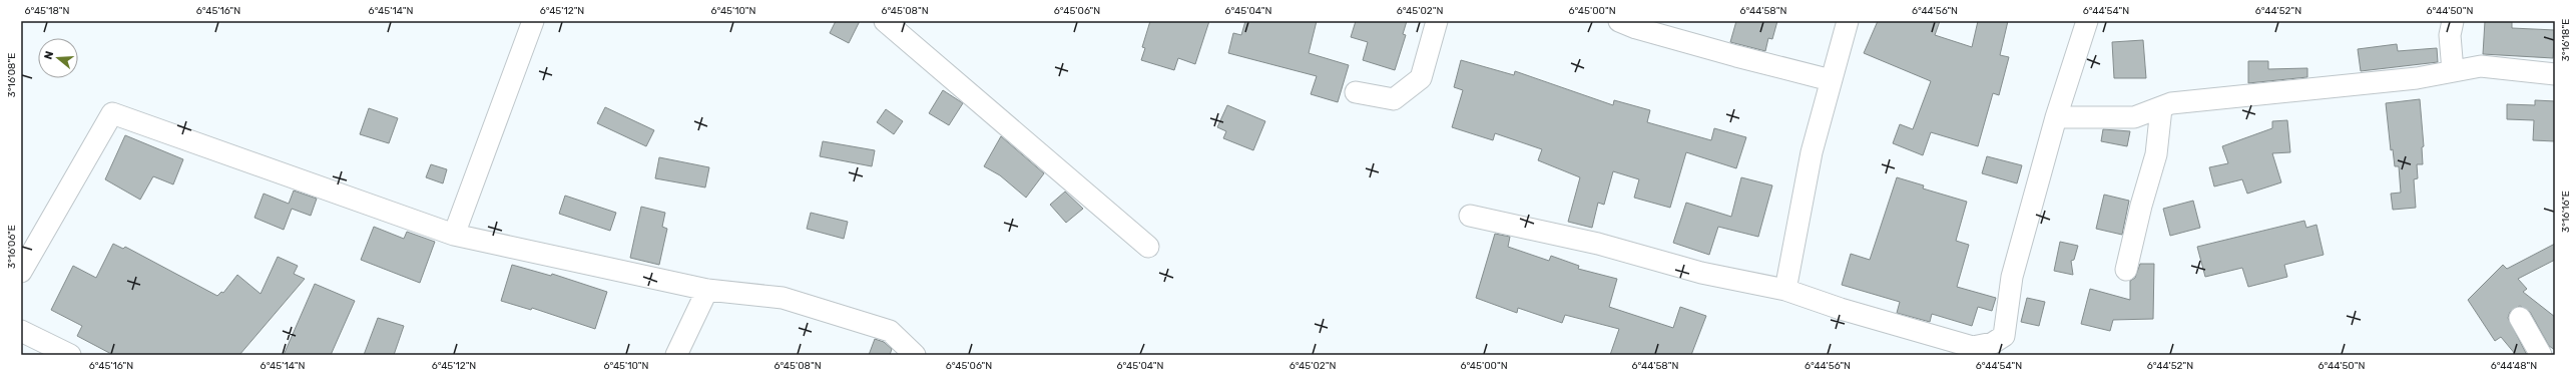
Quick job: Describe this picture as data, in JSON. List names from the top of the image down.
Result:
{
  "north": "left",
  "coordinates": [
    "6°45'18\"N",
    "6°45'16\"N",
    "6°45'14\"N",
    "6°45'12\"N",
    "6°45'10\"N",
    "6°45'08\"N",
    "6°45'06\"N",
    "6°45'04\"N",
    "6°45'02\"N",
    "6°45'00\"N",
    "6°44'58\"N",
    "6°44'56\"N",
    "6°44'54\"N",
    "6°44'52\"N",
    "6°44'50\"N",
    "3°16'18\"E",
    "3°16'08\"E",
    "3°16'16\"E",
    "3°16'06\"E",
    "6°44'48\"N"
  ]
}
